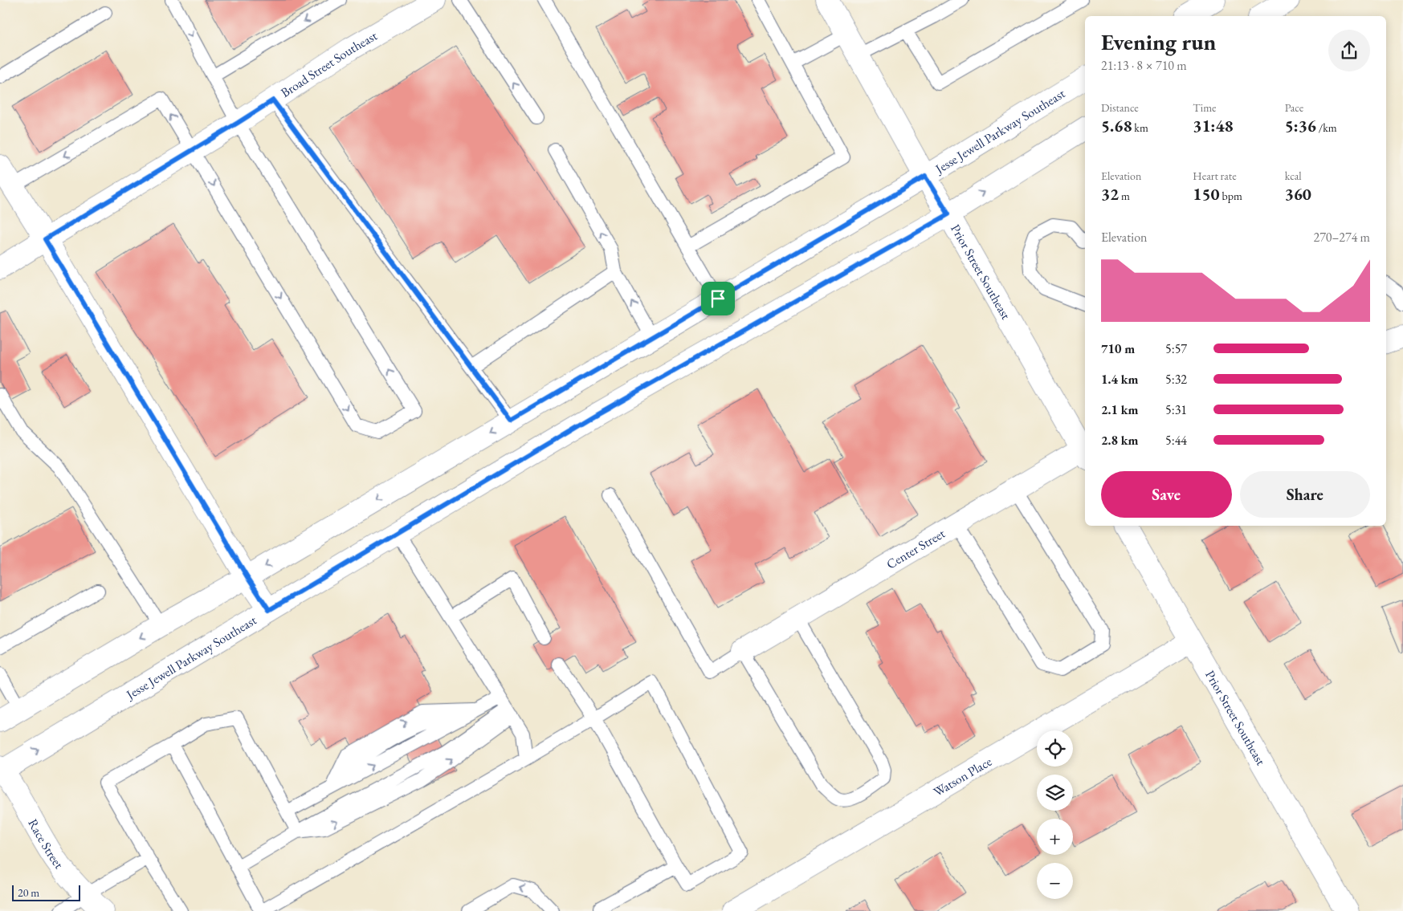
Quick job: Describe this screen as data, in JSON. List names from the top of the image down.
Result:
{
  "streets": {
    "street": [
      "Broad Street Southeast",
      "Jesse Jewell Parkway Southeast",
      "Prior Street Southeast",
      "Center Street",
      "Watson Place",
      "Race Street"
    ]
  },
  "crossings": [
    ["Jesse Jewell Parkway Southeast", "Prior Street Southeast"],
    ["Jesse Jewell Parkway Southeast", "Race Street"],
    ["Prior Street Southeast", "Watson Place"]
  ],
  "scale_bar": "20 m",
  "page": {
    "heading": ["Evening run", "21:13 · 8 × 710 m"],
    "stats": [
      ["Distance", "5.68 km"],
      ["Time", "31:48"],
      ["Pace", "5:36 /km"],
      ["Elevation", "32 m"],
      ["Heart rate", "150 bpm"],
      ["kcal", "360"]
    ],
    "chart": ["Elevation", "270–274 m"],
    "list": [
      {
        "name": "710 m",
        "note": "5:57"
      },
      {
        "name": "1.4 km",
        "note": "5:32"
      },
      {
        "name": "2.1 km",
        "note": "5:31"
      },
      {
        "name": "2.8 km",
        "note": "5:44"
      }
    ],
    "buttons": ["Save", "Share"],
    "map_buttons": ["+", "−"],
    "scale": "20 m"
  }
}
